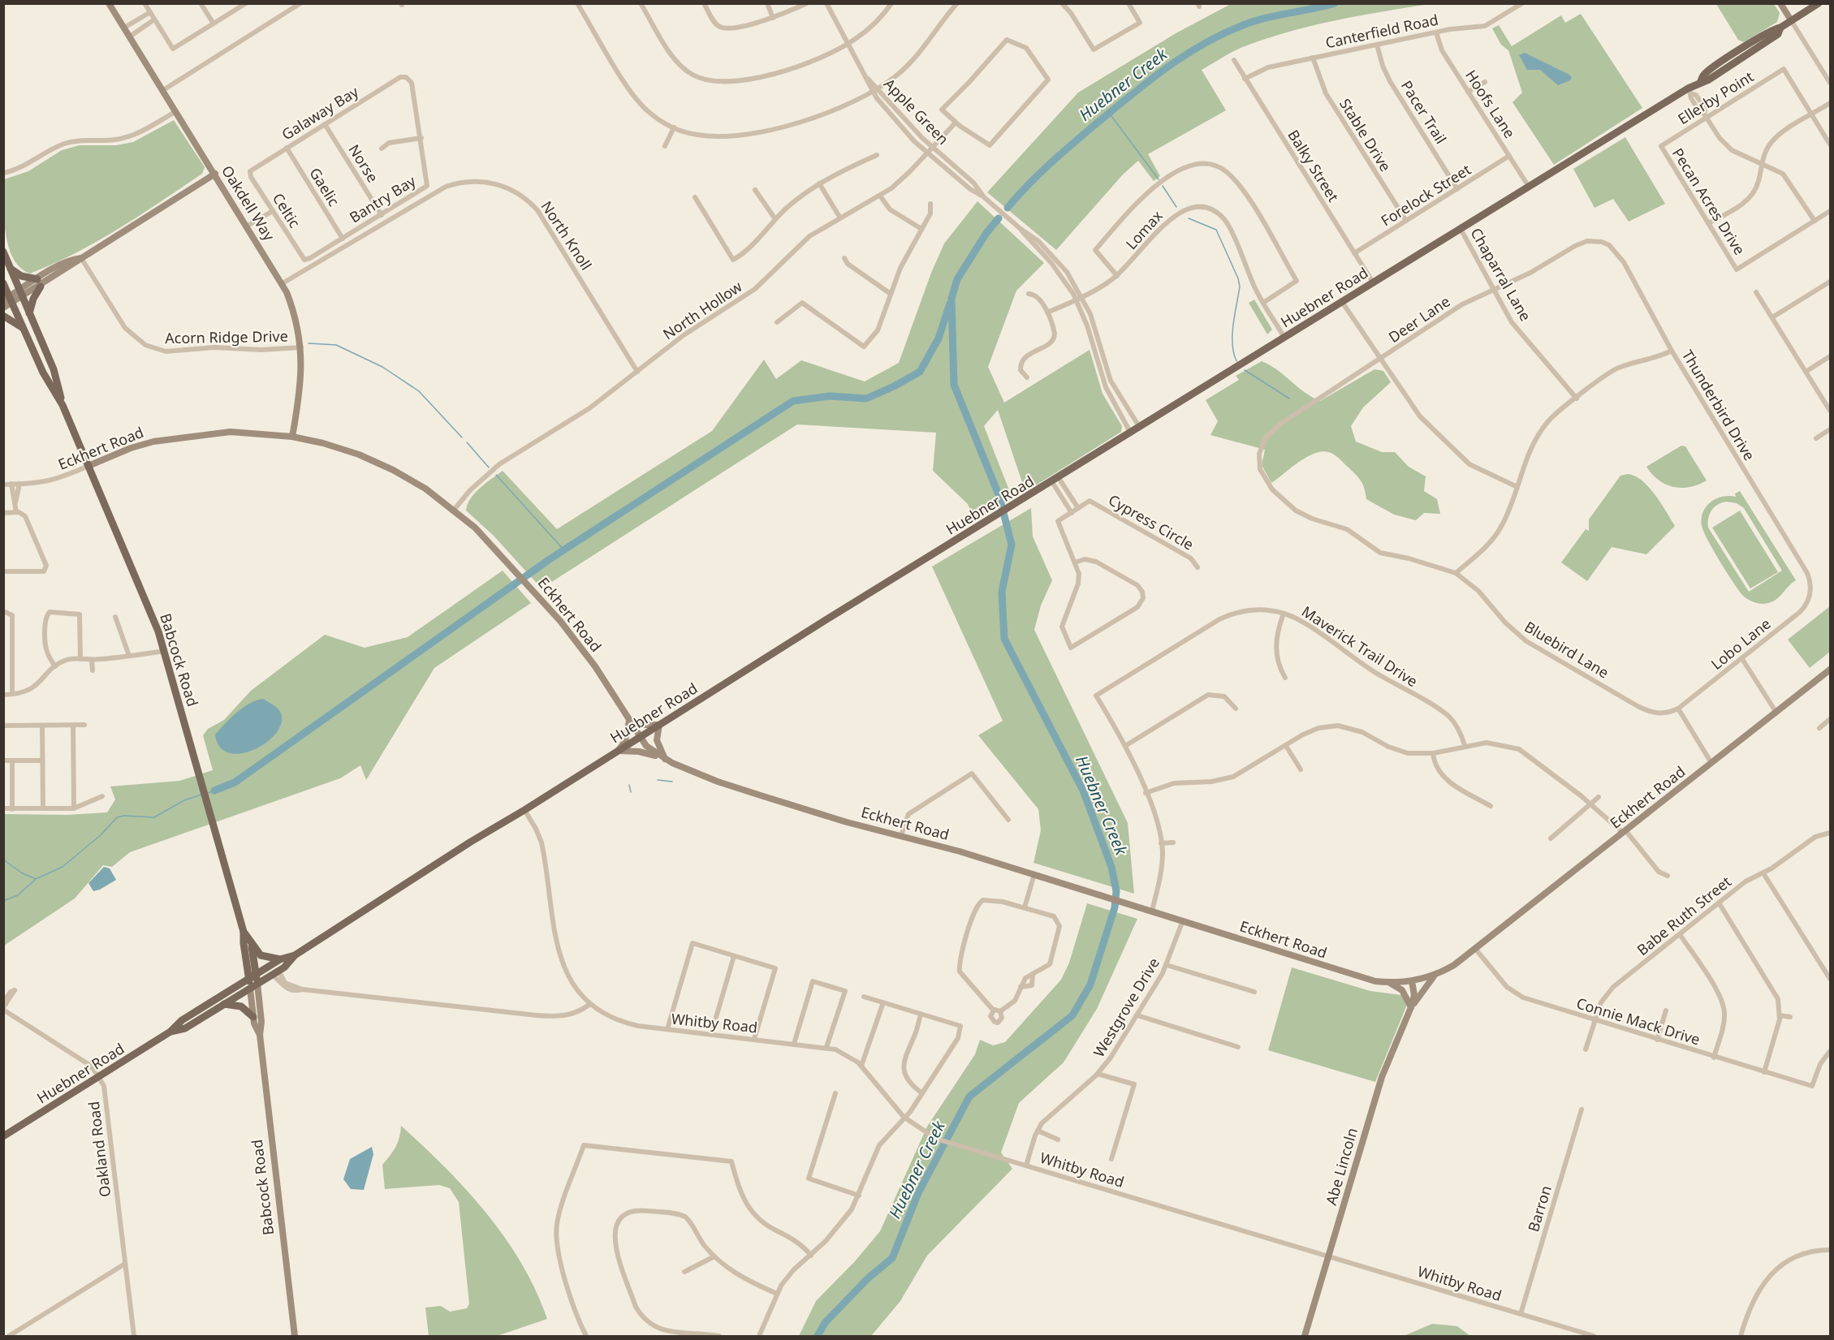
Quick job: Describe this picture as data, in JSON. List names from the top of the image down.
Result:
{
  "streets": {
    "main road": [
      "Oakdell Way",
      "Huebner Road",
      "Eckhert Road",
      "Babcock Road",
      "Abe Lincoln"
    ],
    "street": [
      "Canterfield Road",
      "Ellerby Point",
      "Hoofs Lane",
      "Apple Green",
      "Pacer Trail",
      "Galaway Bay",
      "Stable Drive",
      "Norse",
      "Balky Street",
      "Gaelic",
      "Forelock Street",
      "Bantry Bay",
      "Pecan Acres Drive",
      "Celtic",
      "Lomax",
      "North Knoll",
      "Chaparral Lane",
      "North Hollow",
      "Deer Lane",
      "Acorn Ridge Drive",
      "Thunderbird Drive",
      "Cypress Circle",
      "Lobo Lane",
      "Maverick Trail Drive",
      "Bluebird Lane",
      "Babe Ruth Street",
      "Westgrove Drive",
      "Connie Mack Drive",
      "Whitby Road",
      "Oakland Road",
      "Barron"
    ]
  },
  "crossings": [
    ["Canterfield Road", "Hoofs Lane"],
    ["Canterfield Road", "Pacer Trail"],
    ["Canterfield Road", "Stable Drive"],
    ["Canterfield Road", "Balky Street"],
    ["Ellerby Point", "Pecan Acres Drive"],
    ["Hoofs Lane", "Forelock Street"],
    ["Hoofs Lane", "Huebner Road"],
    ["Apple Green", "Lomax"],
    ["Apple Green", "Huebner Road"],
    ["Apple Green", "North Hollow"],
    ["Pacer Trail", "Forelock Street"],
    ["Galaway Bay", "Norse"],
    ["Galaway Bay", "Gaelic"],
    ["Galaway Bay", "Bantry Bay"],
    ["Galaway Bay", "Celtic"],
    ["Stable Drive", "Forelock Street"],
    ["Norse", "Bantry Bay"],
    ["Balky Street", "Forelock Street"],
    ["Balky Street", "Huebner Road"],
    ["Gaelic", "Bantry Bay"],
    ["Bantry Bay", "Celtic"],
    ["Oakdell Way", "North Knoll"],
    ["Oakdell Way", "Acorn Ridge Drive"],
    ["Oakdell Way", "Eckhert Road"],
    ["Lomax", "Huebner Road"],
    ["North Knoll", "North Hollow"],
    ["Chaparral Lane", "Huebner Road"],
    ["Chaparral Lane", "Deer Lane"],
    ["Huebner Road", "Eckhert Road"],
    ["Huebner Road", "Babcock Road"],
    ["Huebner Road", "Whitby Road"],
    ["Huebner Road", "Oakland Road"],
    ["North Hollow", "Eckhert Road"],
    ["Deer Lane", "Thunderbird Drive"],
    ["Deer Lane", "Bluebird Lane"],
    ["Thunderbird Drive", "Lobo Lane"],
    ["Eckhert Road", "Babcock Road"],
    ["Eckhert Road", "Westgrove Drive"],
    ["Eckhert Road", "Connie Mack Drive"],
    ["Eckhert Road", "Abe Lincoln"],
    ["Lobo Lane", "Bluebird Lane"],
    ["Babe Ruth Street", "Connie Mack Drive"],
    ["Westgrove Drive", "Whitby Road"],
    ["Whitby Road", "Abe Lincoln"],
    ["Whitby Road", "Barron"]
  ],
  "water": ["Huebner Creek"]
}
